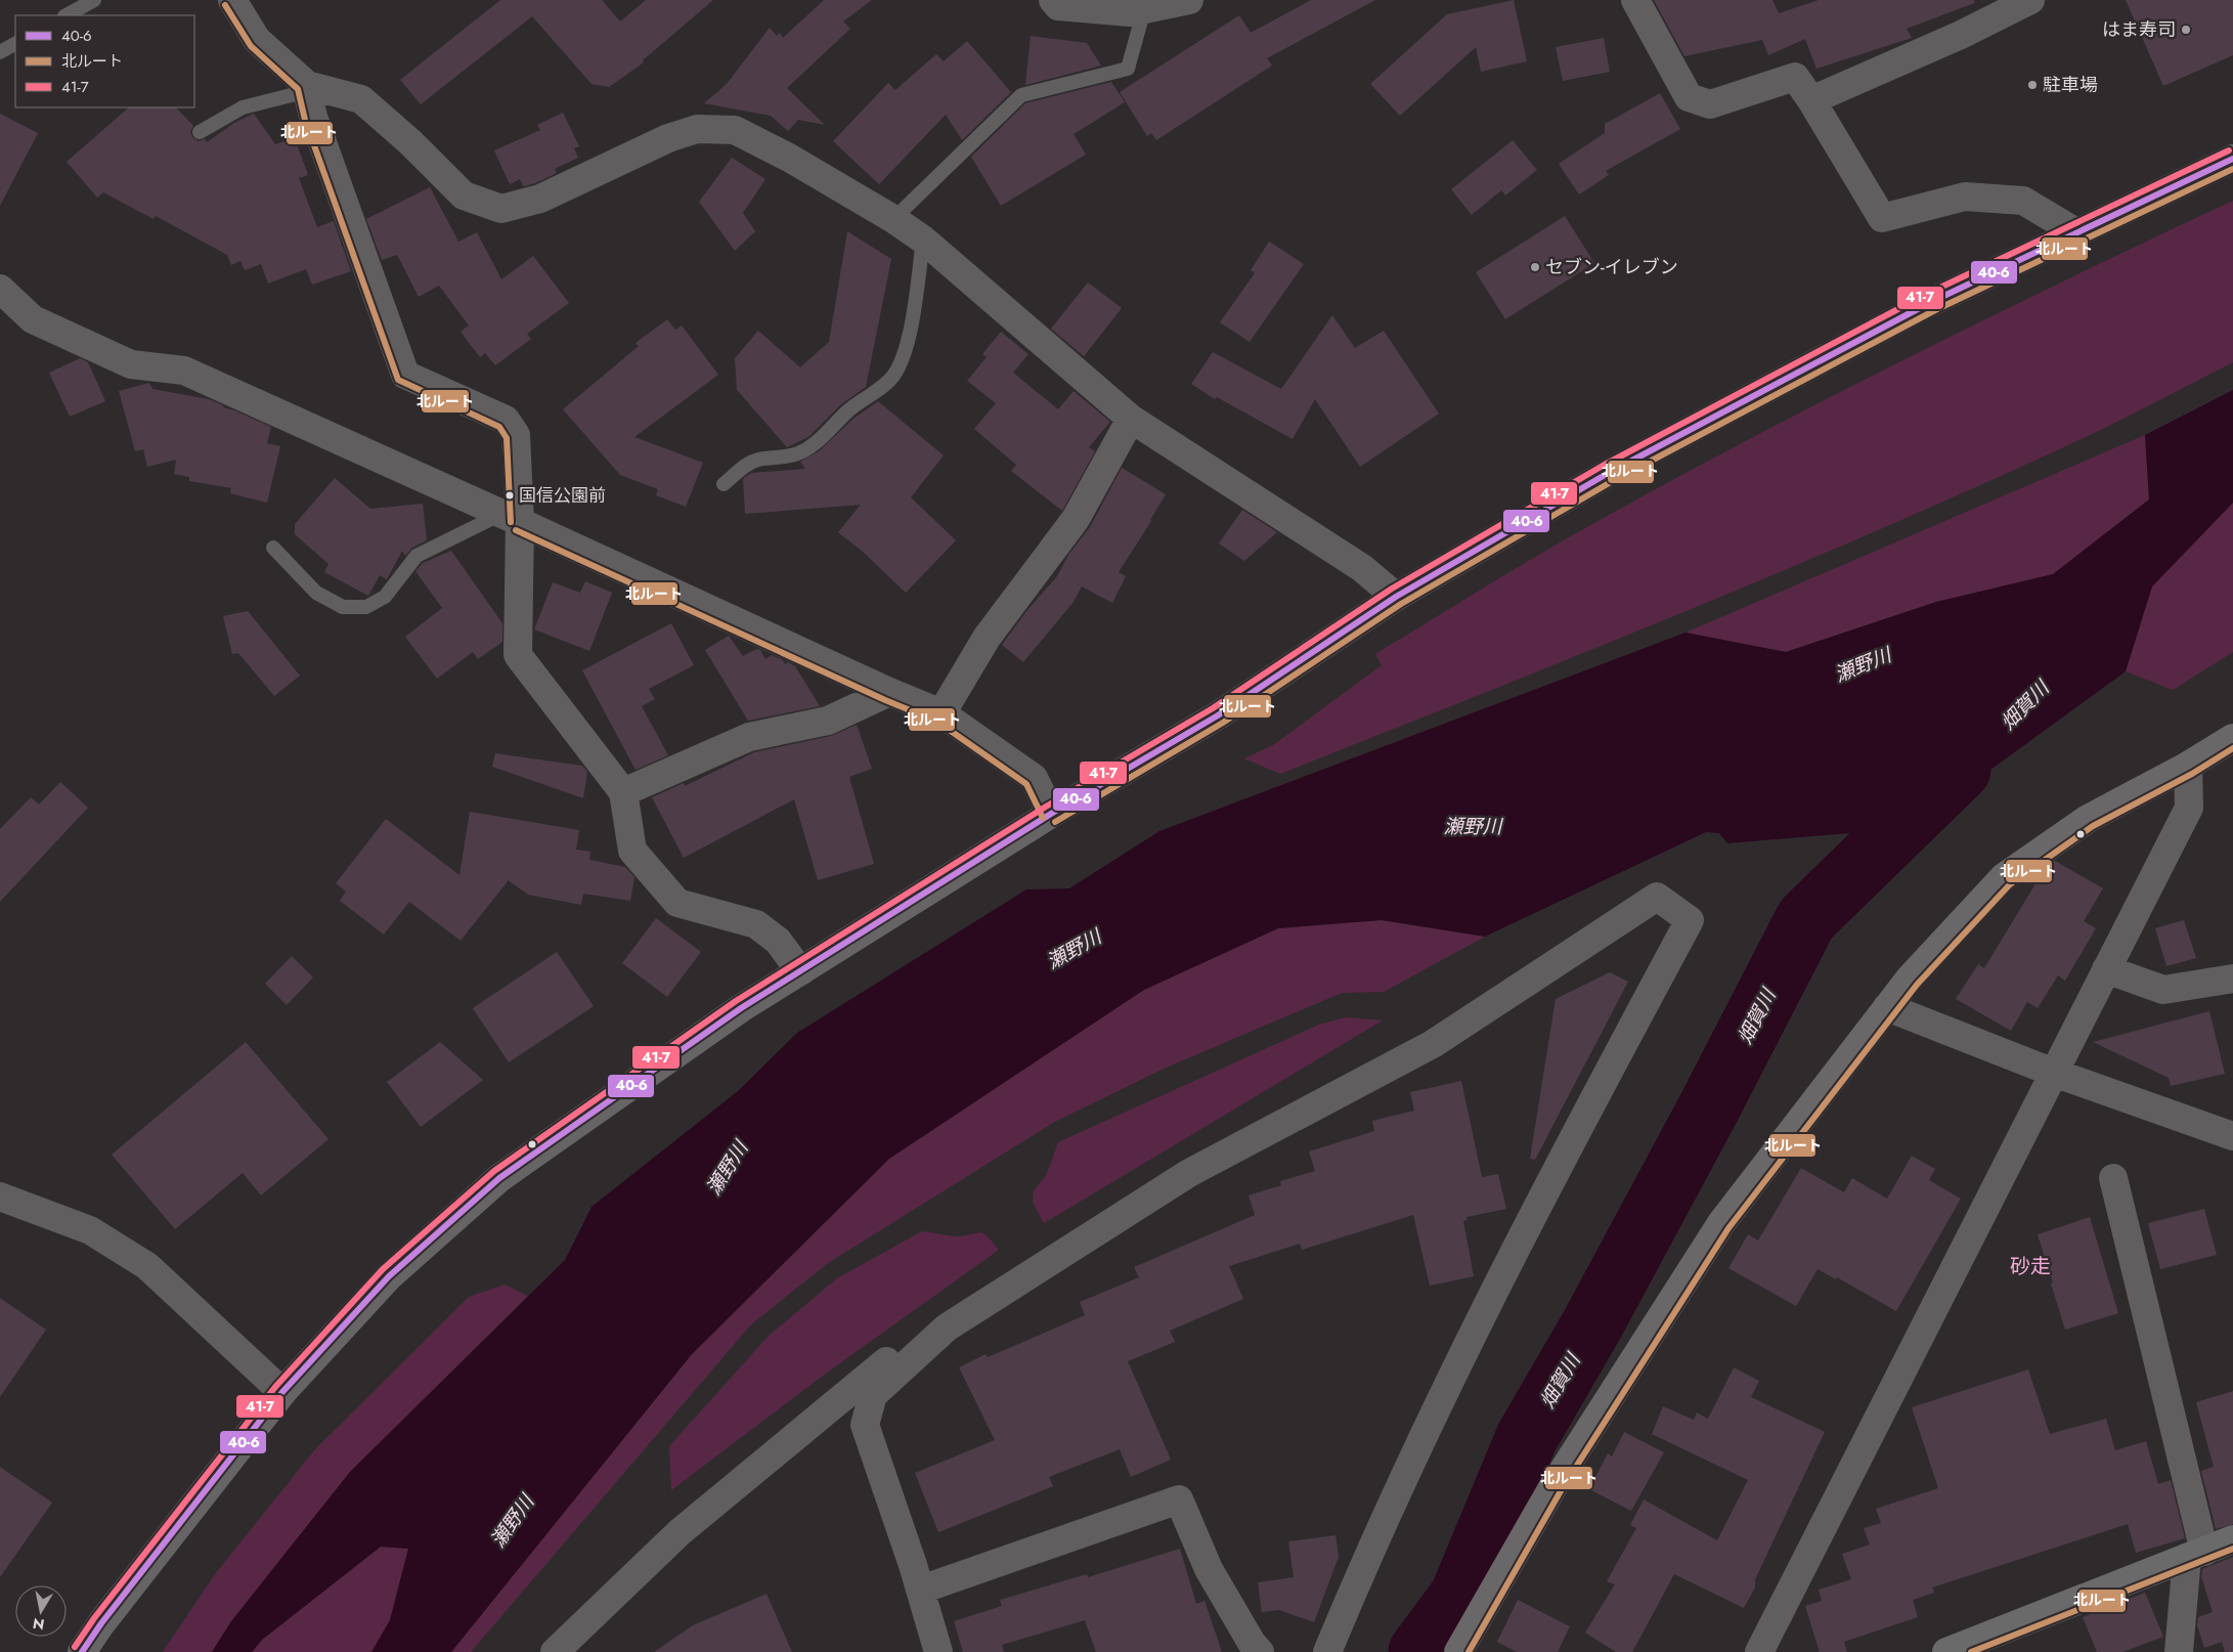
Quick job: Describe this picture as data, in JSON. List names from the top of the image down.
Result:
{
  "districts": ["砂走"],
  "water": ["瀬野川", "畑賀川"],
  "places": [
    "はま寿司",
    "駐車場",
    "セブン-イレブン",
    "国信公園前"
  ],
  "lines": ["transit line 北ルート", "transit line 41-7", "transit line 40-6"],
  "legend": ["40-6", "北ルート", "41-7"],
  "north": "bottom"
}
